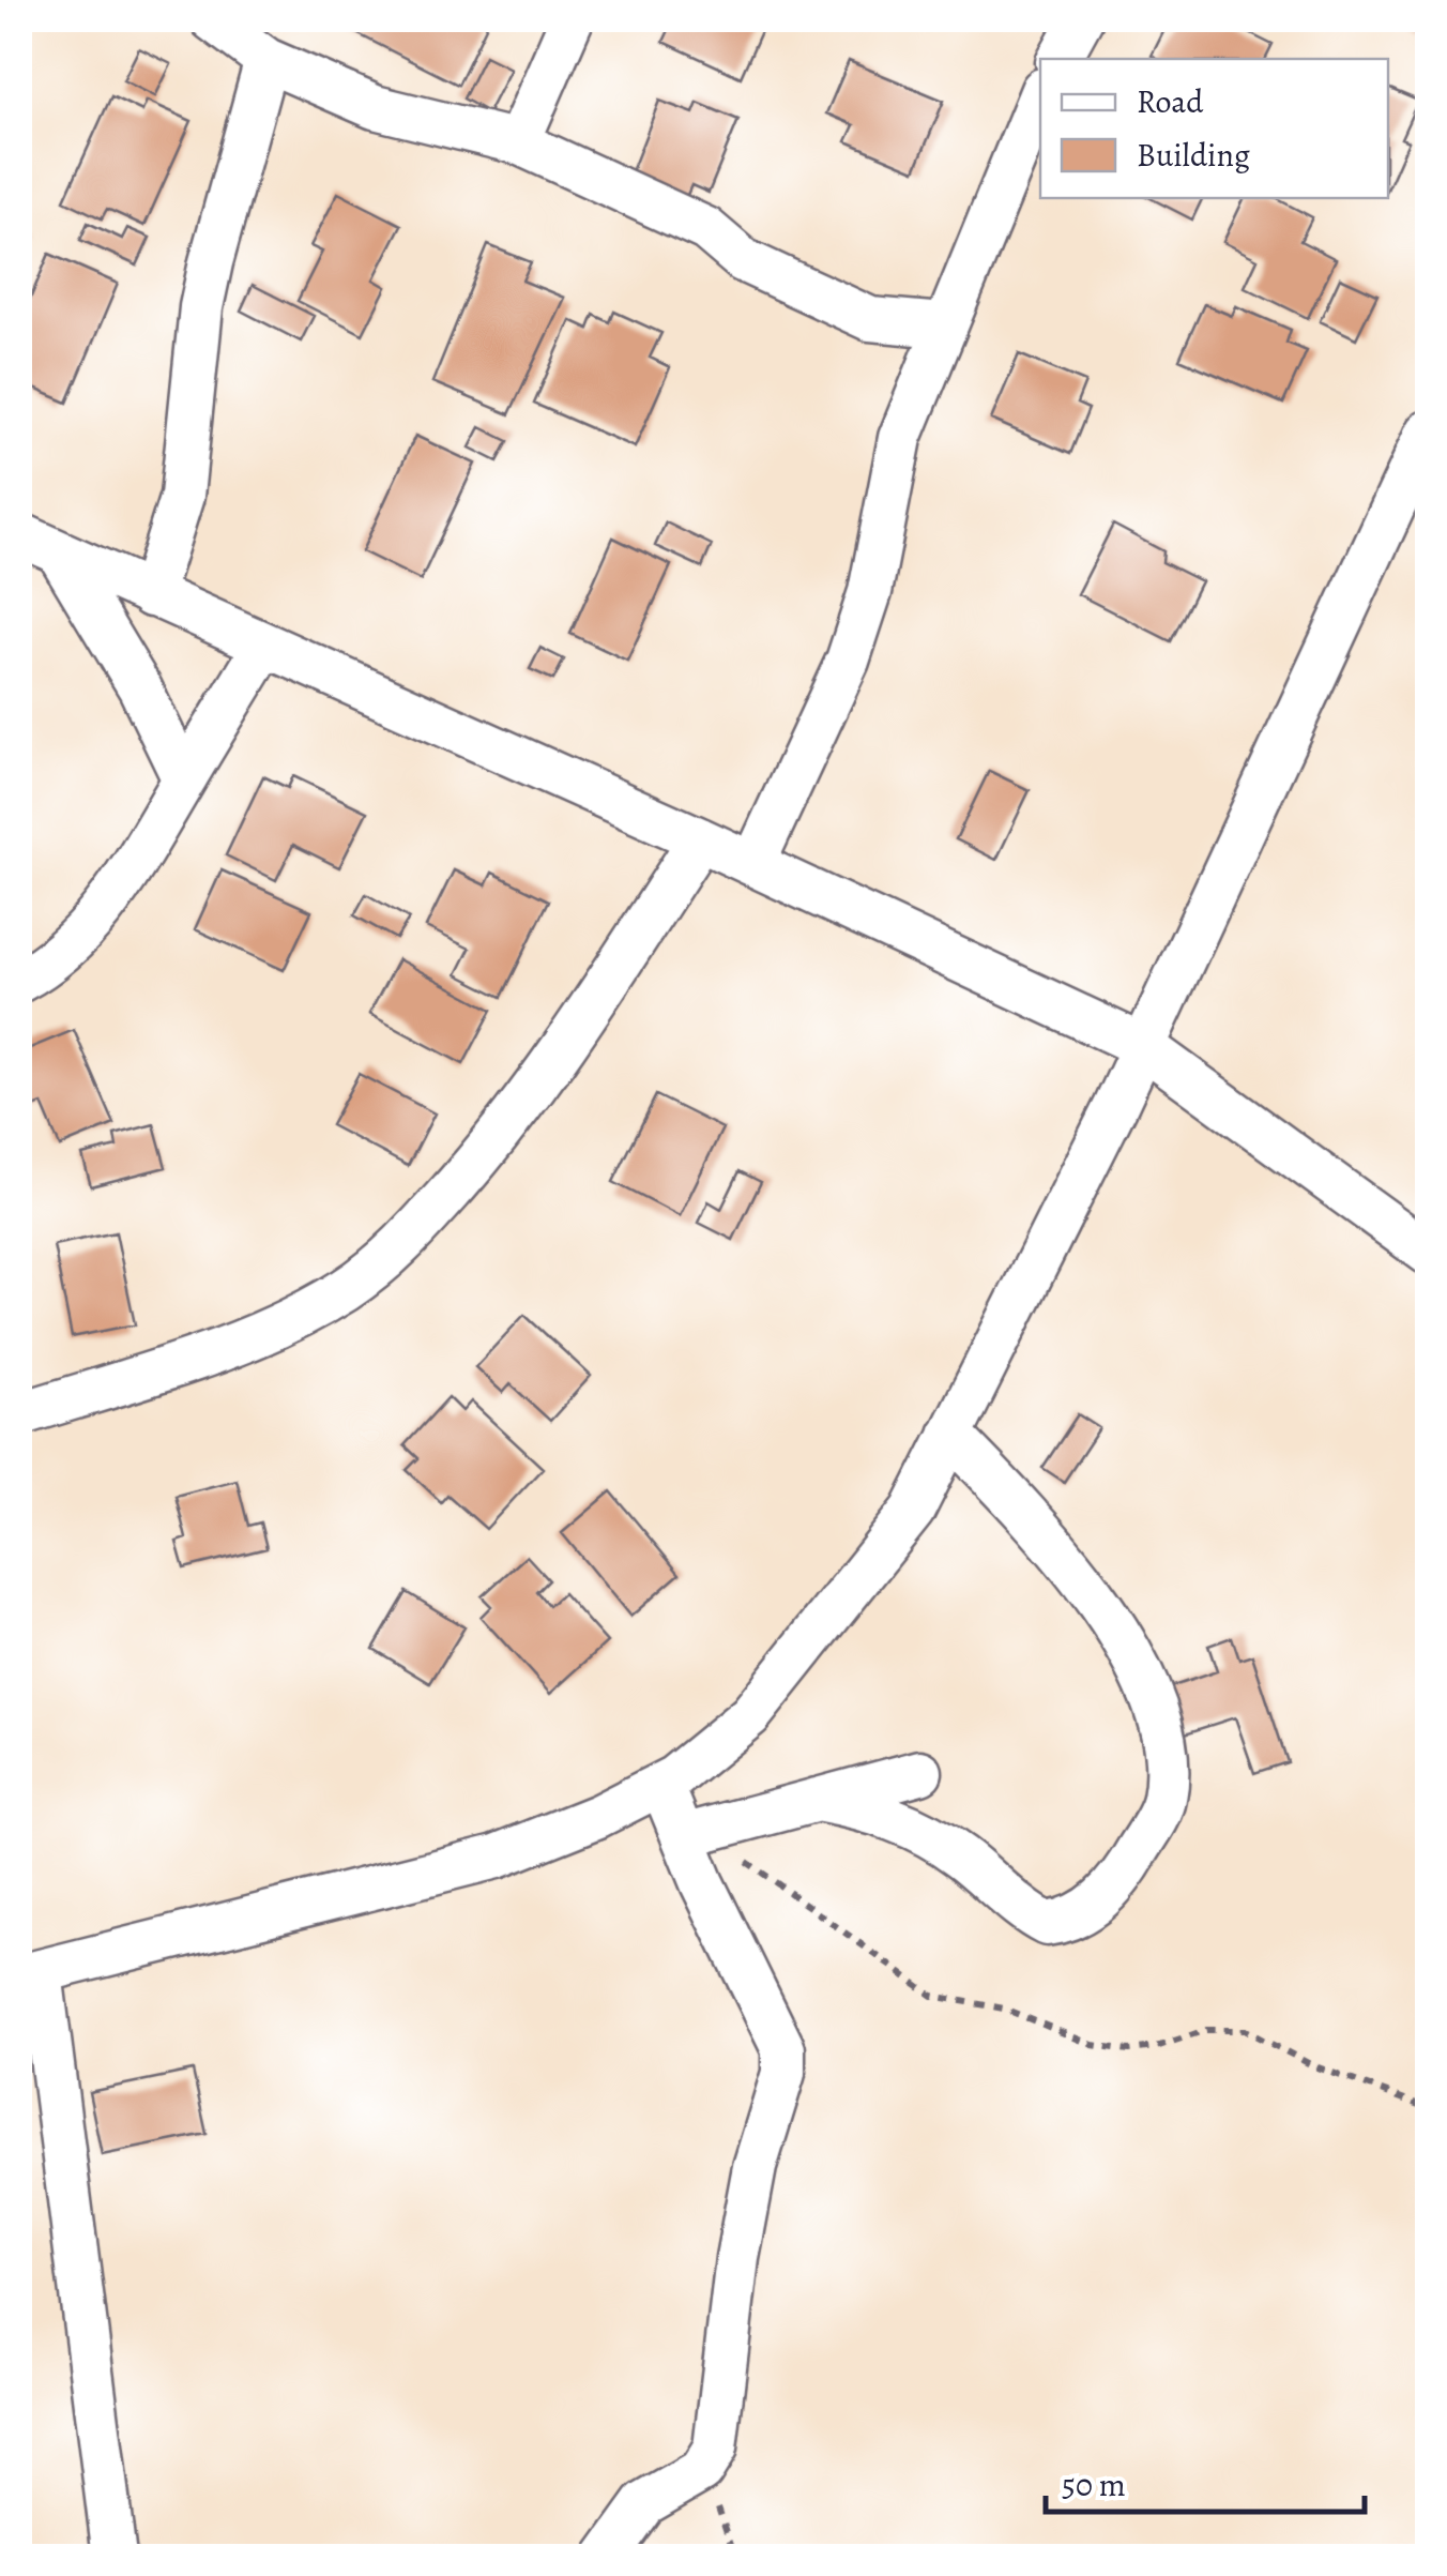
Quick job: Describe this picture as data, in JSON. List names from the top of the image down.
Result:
{
  "legend": ["Road", "Building"],
  "scale_bar": "50 m"
}
